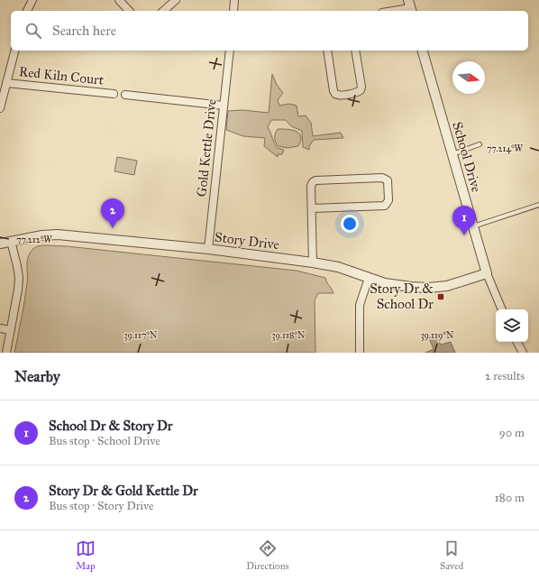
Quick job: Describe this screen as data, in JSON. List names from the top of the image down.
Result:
{
  "streets": {
    "street": [
      "Red Kiln Court",
      "Gold Kettle Drive",
      "School Drive",
      "Story Drive"
    ]
  },
  "crossings": [
    ["Gold Kettle Drive", "Story Drive"],
    ["School Drive", "Story Drive"]
  ],
  "places": {
    "transit": ["Story Dr & School Dr"]
  },
  "north": "right",
  "page": {
    "search": "Search here",
    "pins": ["2", "1"],
    "heading": ["Nearby", "2 results"],
    "list": [
      {
        "mark": "1",
        "name": "School Dr & Story Dr",
        "note": "Bus stop · School Drive",
        "value": "90 m"
      },
      {
        "mark": "2",
        "name": "Story Dr & Gold Kettle Dr",
        "note": "Bus stop · Story Drive",
        "value": "180 m"
      }
    ],
    "nav": ["Map", "Directions", "Saved"]
  },
  "coordinates": [
    "77.214°W",
    "77.212°W",
    "39.117°N",
    "39.118°N",
    "39.119°N"
  ]
}
